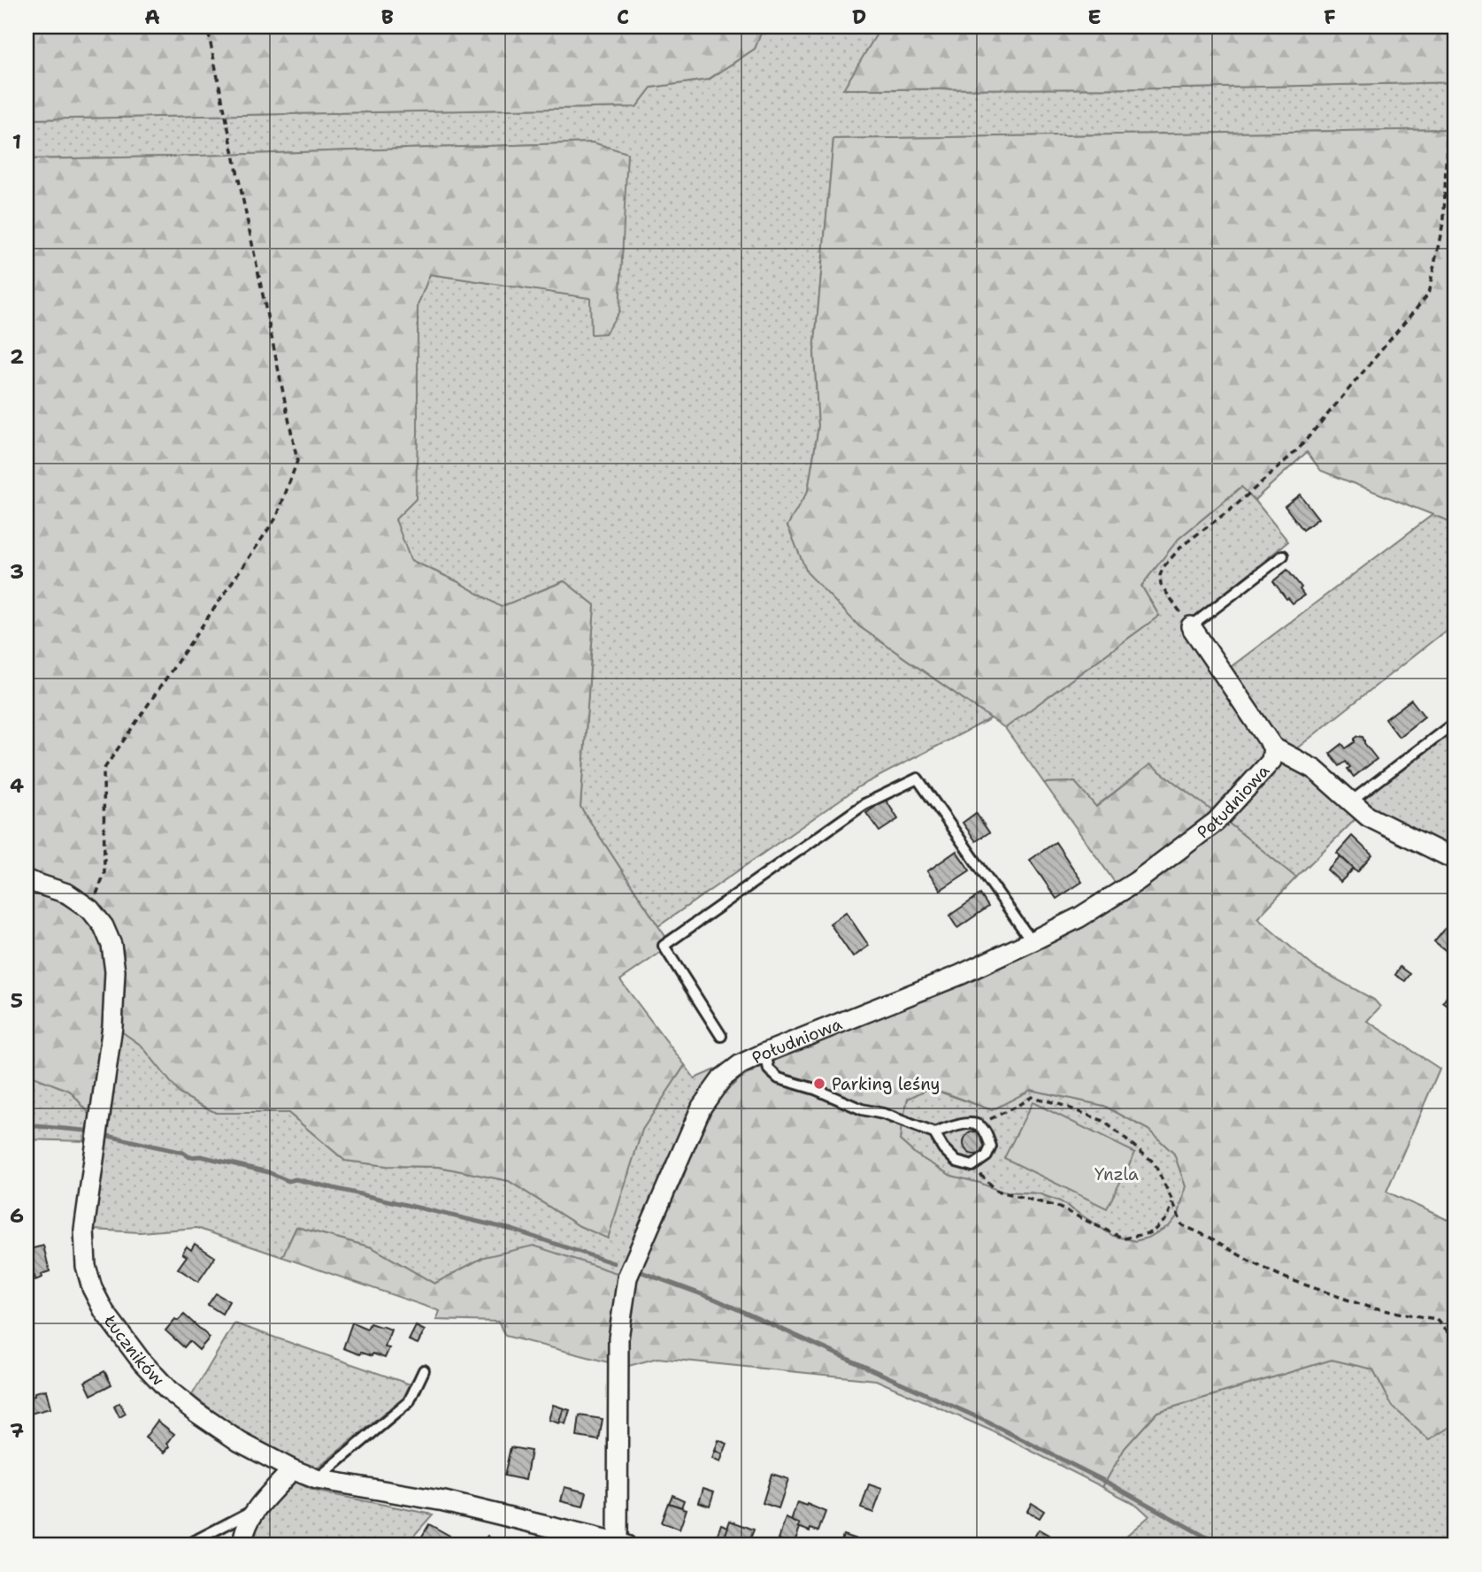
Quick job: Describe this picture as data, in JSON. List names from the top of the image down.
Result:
{
  "streets": {
    "street": ["Południowa", "Łuczników"]
  },
  "crossings": [
    ["Południowa", "Łuczników"]
  ],
  "parks": ["Ynzla"],
  "places": ["Parking leśny"],
  "grid": {
    "columns": [
      "A",
      "B",
      "C",
      "D",
      "E",
      "F"
    ],
    "rows": [
      "1",
      "2",
      "3",
      "4",
      "5",
      "6",
      "7"
    ]
  }
}
